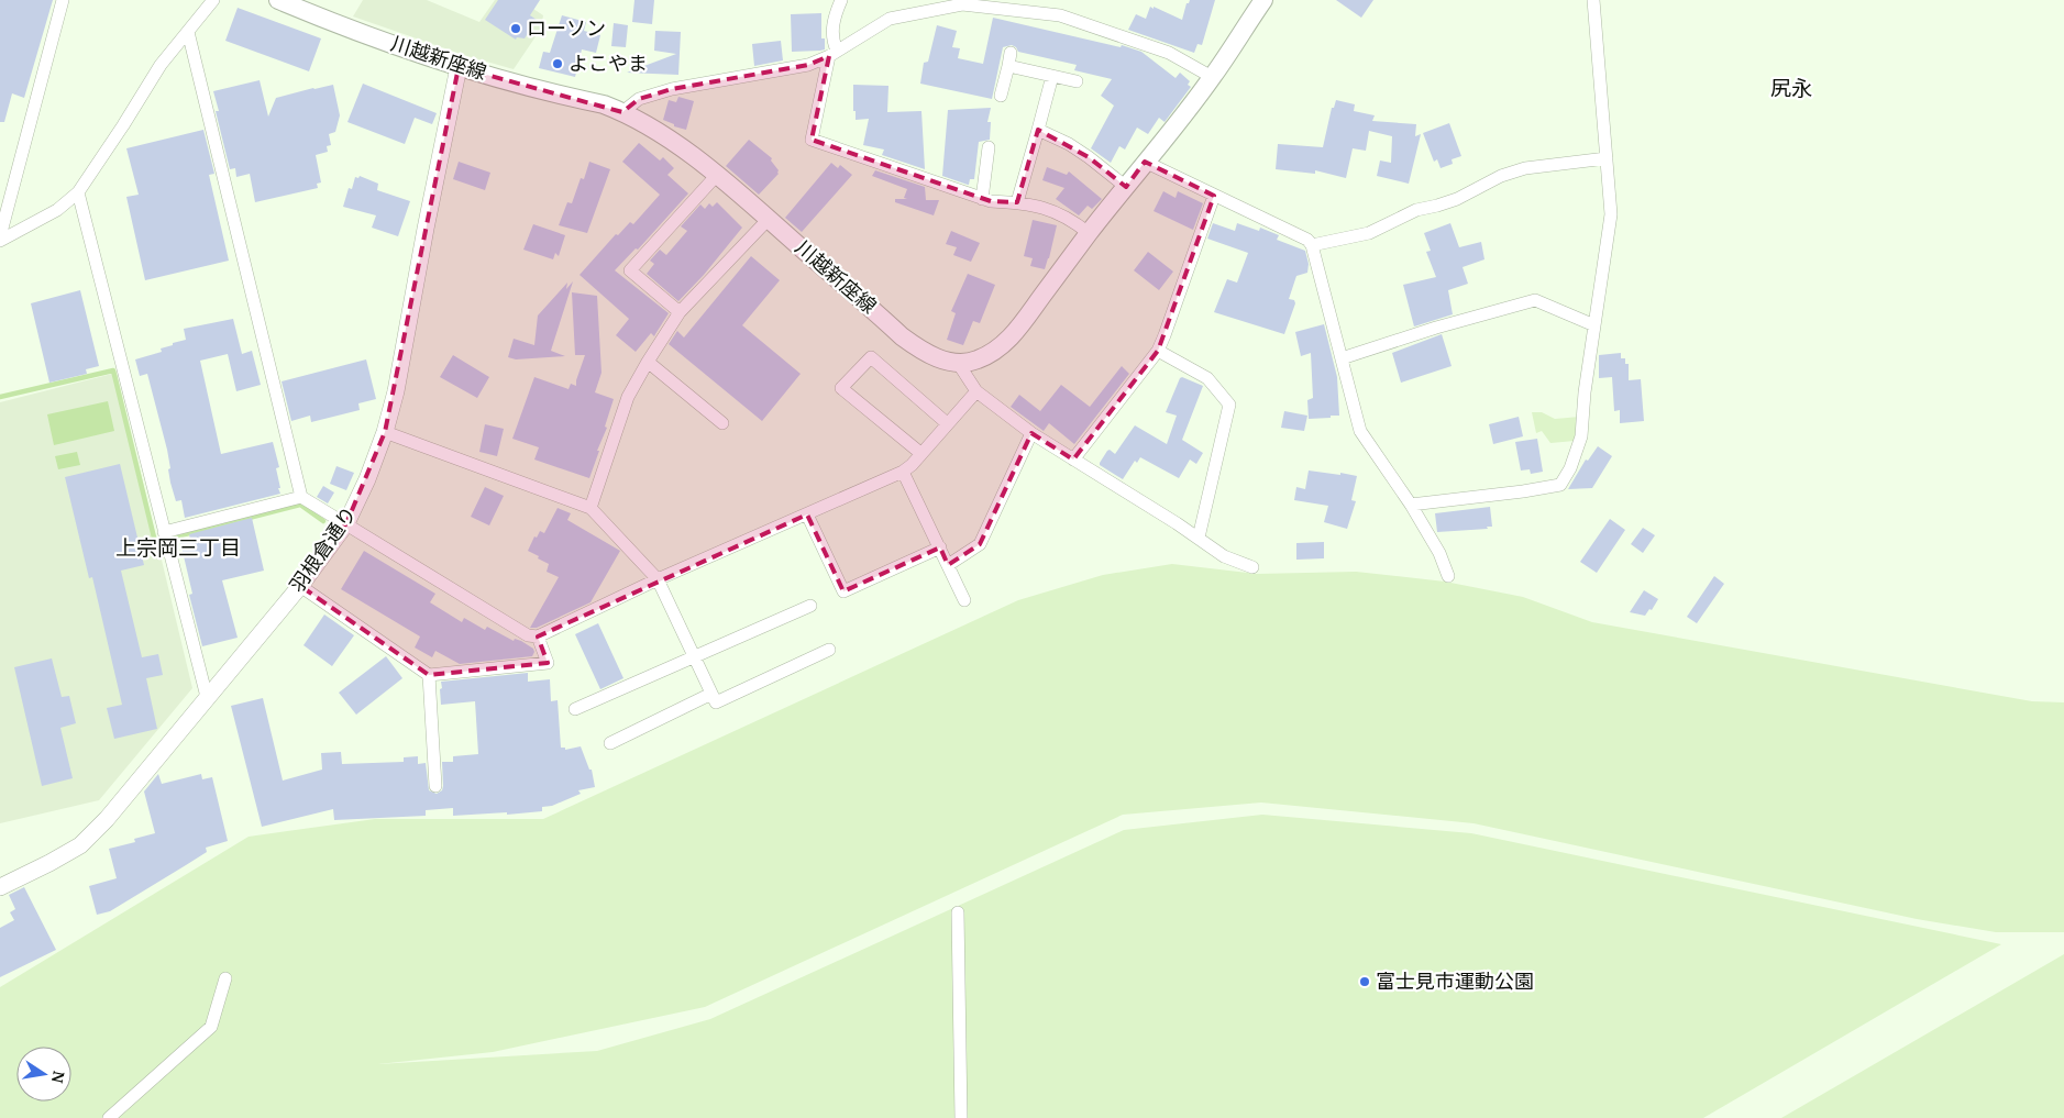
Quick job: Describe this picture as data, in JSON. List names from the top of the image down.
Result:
{
  "streets": {
    "main road": ["川越新座線"],
    "street": ["羽根倉通り"]
  },
  "crossings": [
    ["川越新座線", "羽根倉通り"]
  ],
  "districts": ["尻永", "上宗岡三丁目"],
  "places": ["ローソン", "よこやま", "富士見市運動公園"],
  "north": "right"
}
